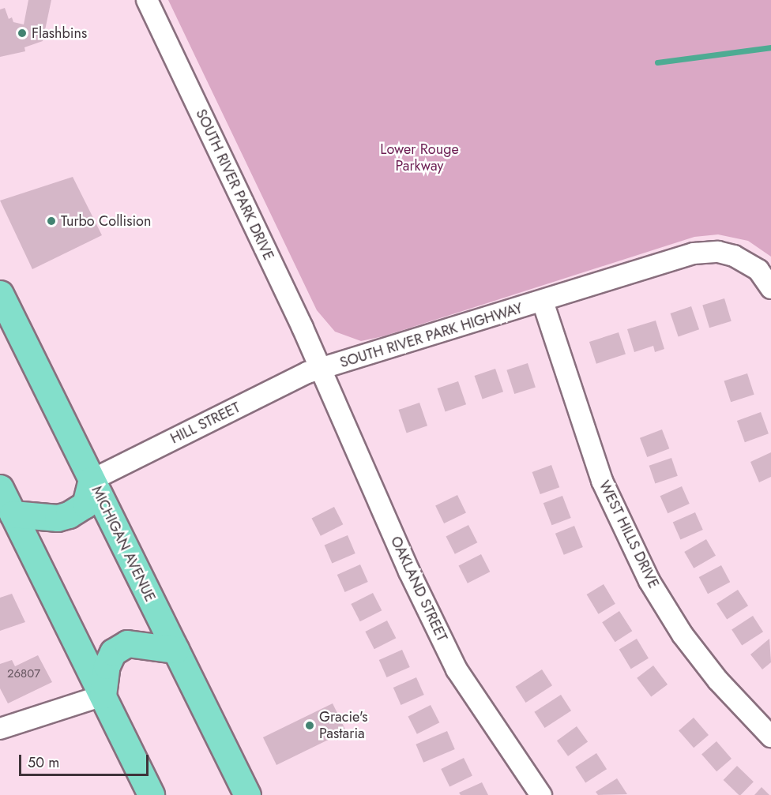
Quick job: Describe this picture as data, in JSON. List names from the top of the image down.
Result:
{
  "streets": {
    "main road": ["MICHIGAN AVENUE"],
    "street": [
      "SOUTH RIVER PARK DRIVE",
      "SOUTH RIVER PARK HIGHWAY",
      "HILL STREET",
      "WEST HILLS DRIVE",
      "OAKLAND STREET"
    ]
  },
  "crossings": [
    ["SOUTH RIVER PARK DRIVE", "SOUTH RIVER PARK HIGHWAY"],
    ["SOUTH RIVER PARK DRIVE", "HILL STREET"],
    ["SOUTH RIVER PARK DRIVE", "OAKLAND STREET"],
    ["SOUTH RIVER PARK HIGHWAY", "HILL STREET"],
    ["SOUTH RIVER PARK HIGHWAY", "WEST HILLS DRIVE"],
    ["SOUTH RIVER PARK HIGHWAY", "OAKLAND STREET"],
    ["HILL STREET", "MICHIGAN AVENUE"],
    ["HILL STREET", "OAKLAND STREET"]
  ],
  "parks": ["Lower Rouge Parkway"],
  "places": ["Flashbins", "Turbo Collision", "Gracie's Pastaria"],
  "house_numbers": ["26807"],
  "scale_bar": "50 m"
}
